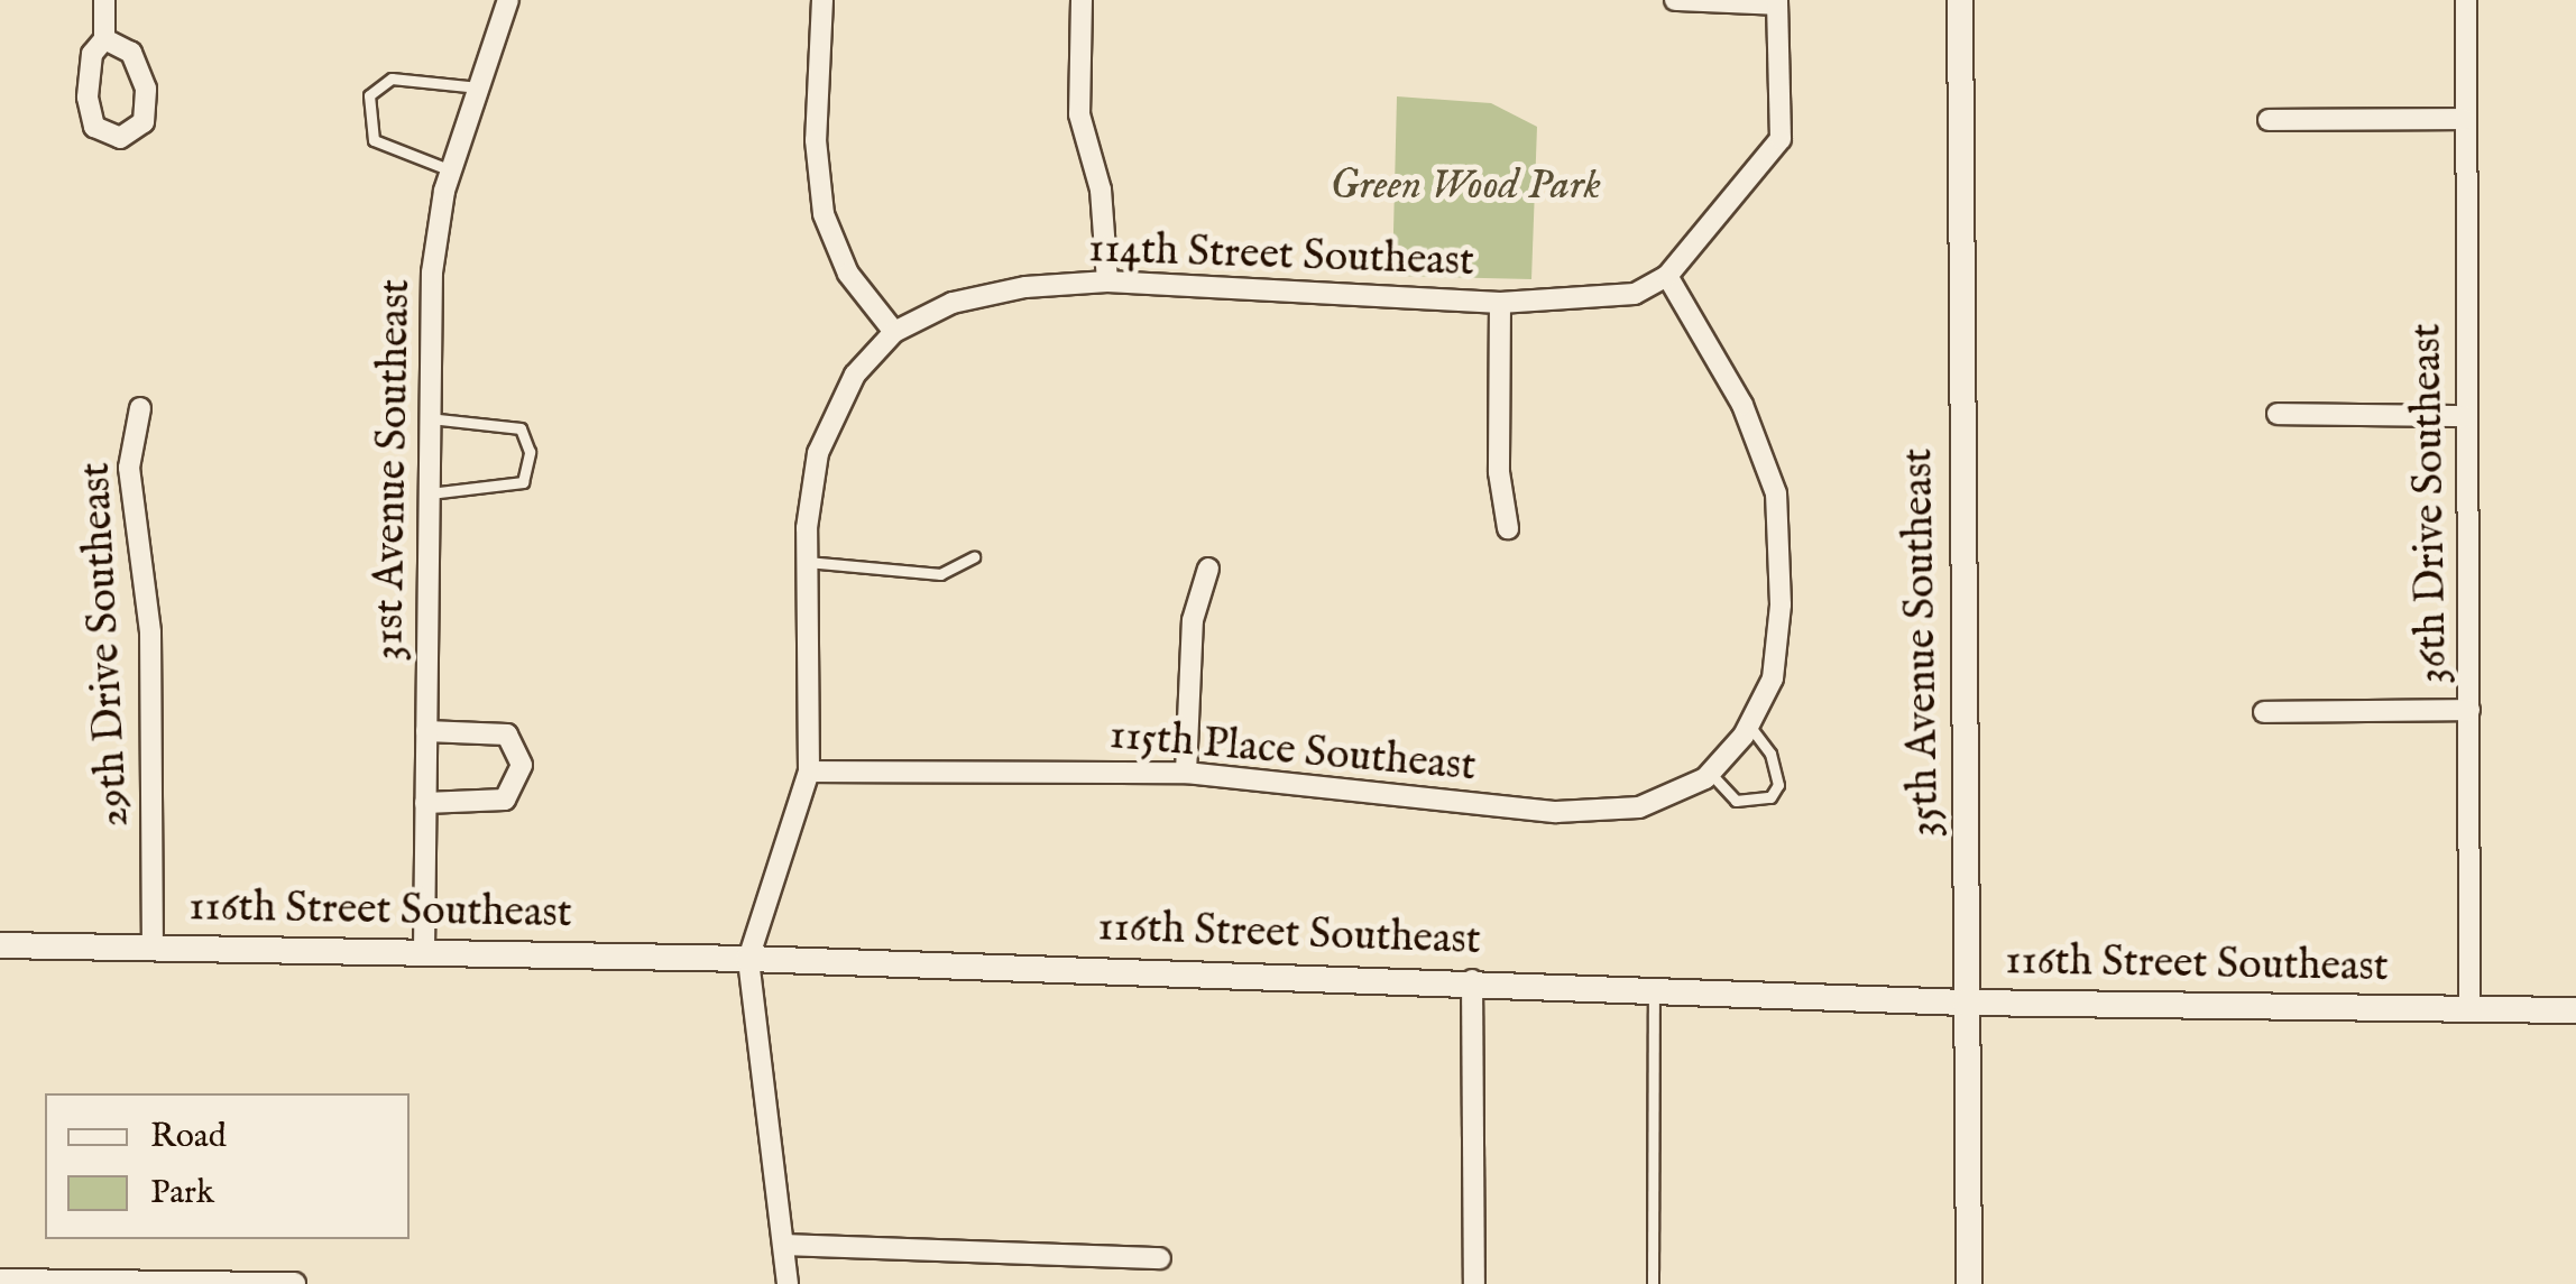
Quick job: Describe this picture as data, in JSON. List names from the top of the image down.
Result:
{
  "streets": {
    "street": [
      "114th Street Southeast",
      "31st Avenue Southeast",
      "36th Drive Southeast",
      "35th Avenue Southeast",
      "29th Drive Southeast",
      "115th Place Southeast",
      "116th Street Southeast"
    ]
  },
  "crossings": [
    ["114th Street Southeast", "115th Place Southeast"],
    ["31st Avenue Southeast", "116th Street Southeast"],
    ["36th Drive Southeast", "116th Street Southeast"],
    ["35th Avenue Southeast", "116th Street Southeast"],
    ["29th Drive Southeast", "116th Street Southeast"]
  ],
  "parks": ["Green Wood Park"],
  "legend": ["Road", "Park"]
}
